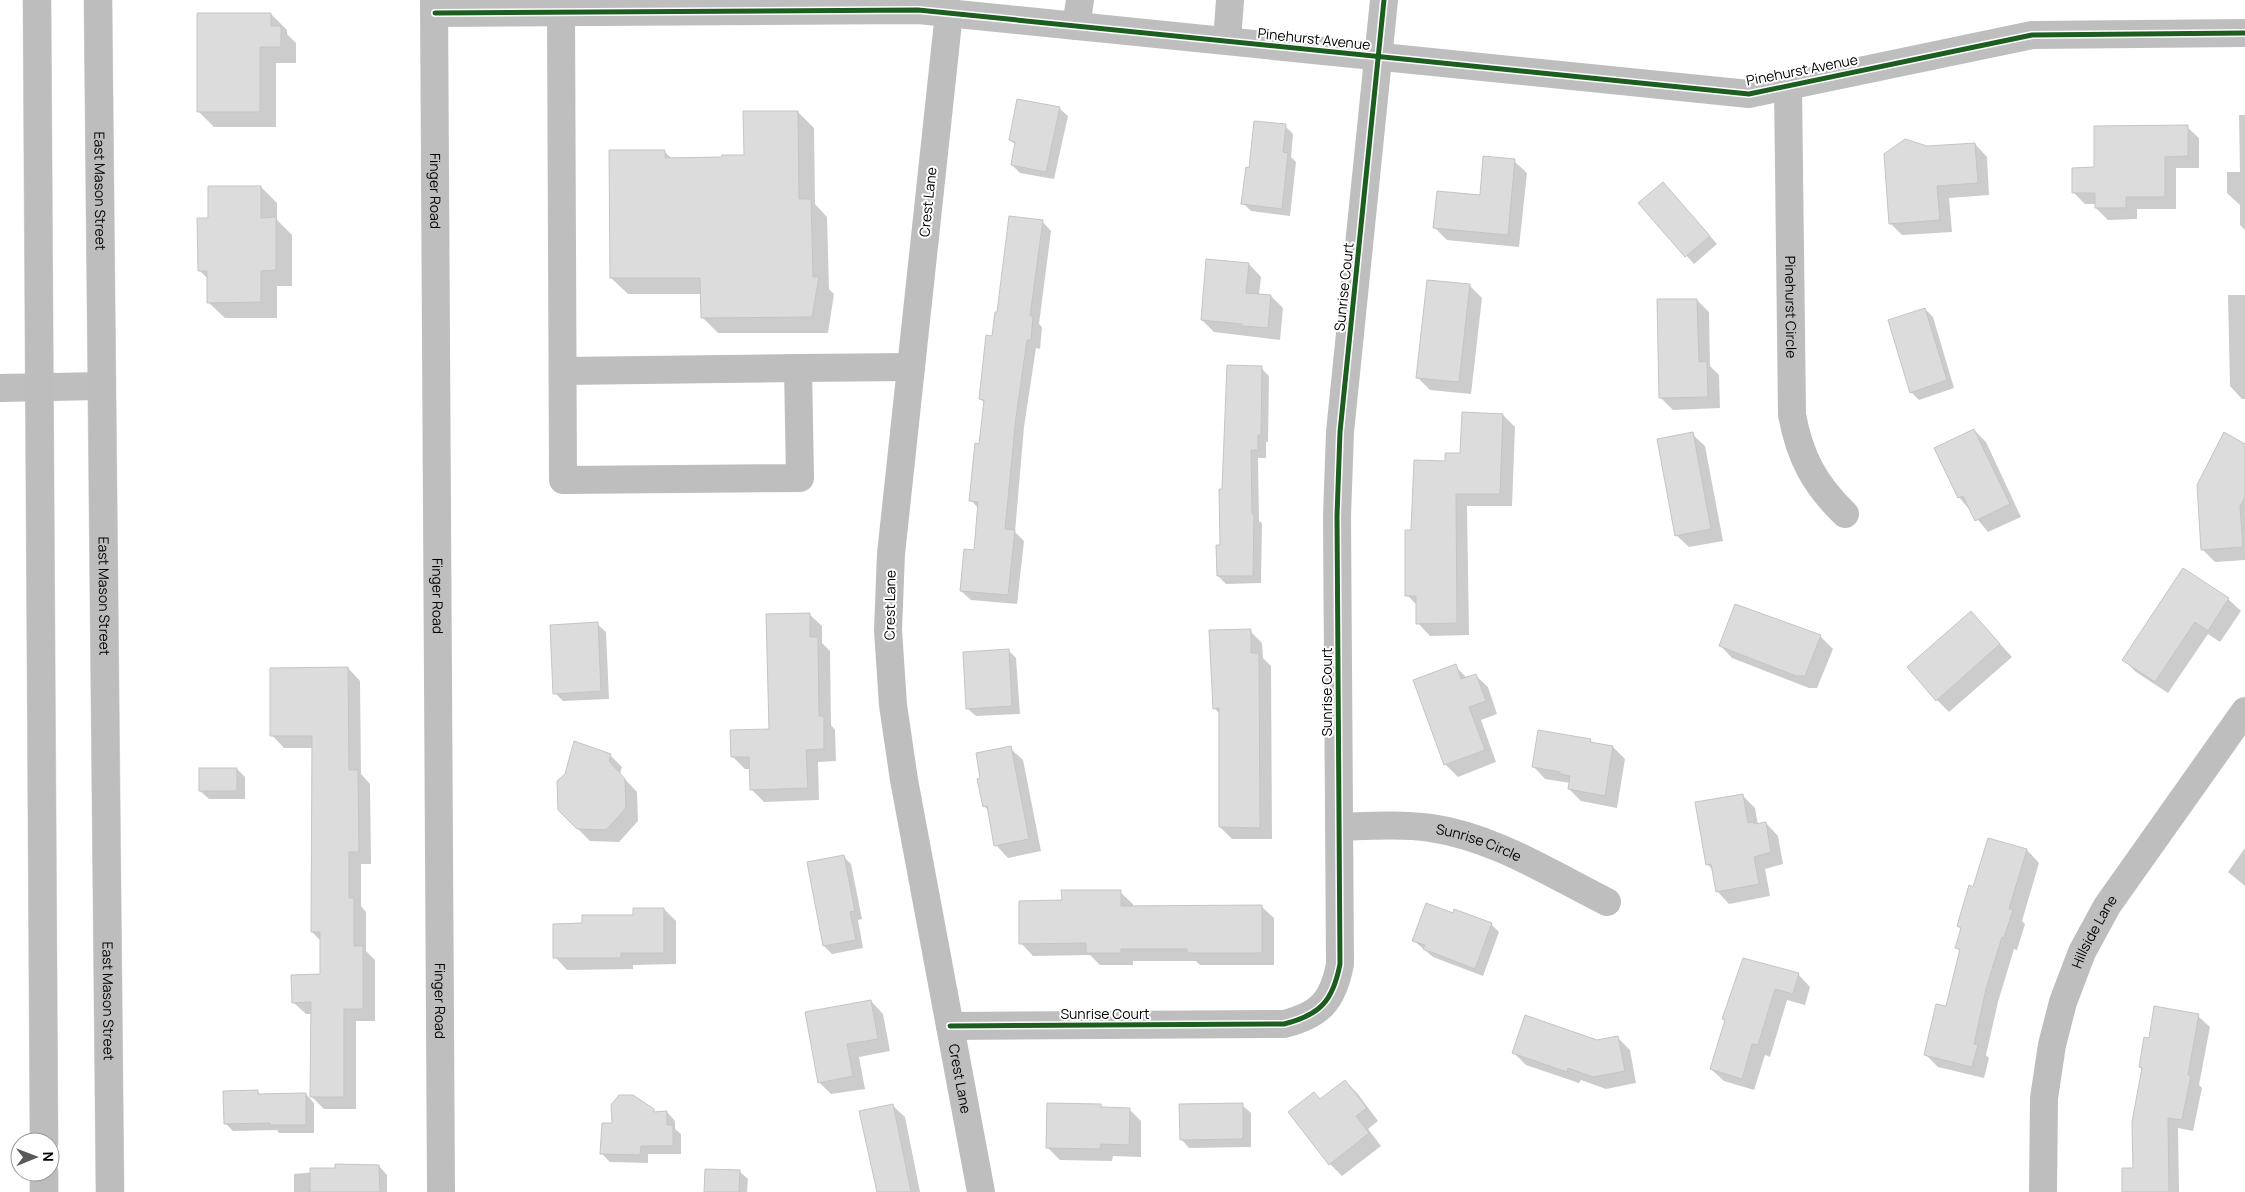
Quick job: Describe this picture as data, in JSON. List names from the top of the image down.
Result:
{
  "streets": {
    "main road": ["East Mason Street"],
    "street": [
      "Pinehurst Avenue",
      "Finger Road",
      "Crest Lane",
      "Sunrise Court",
      "Pinehurst Circle",
      "Sunrise Circle",
      "Hillside Lane"
    ]
  },
  "crossings": [
    ["Pinehurst Avenue", "Finger Road"],
    ["Pinehurst Avenue", "Crest Lane"],
    ["Pinehurst Avenue", "Sunrise Court"],
    ["Pinehurst Avenue", "Pinehurst Circle"],
    ["Crest Lane", "Sunrise Court"],
    ["Sunrise Court", "Sunrise Circle"]
  ],
  "north": "right"
}
